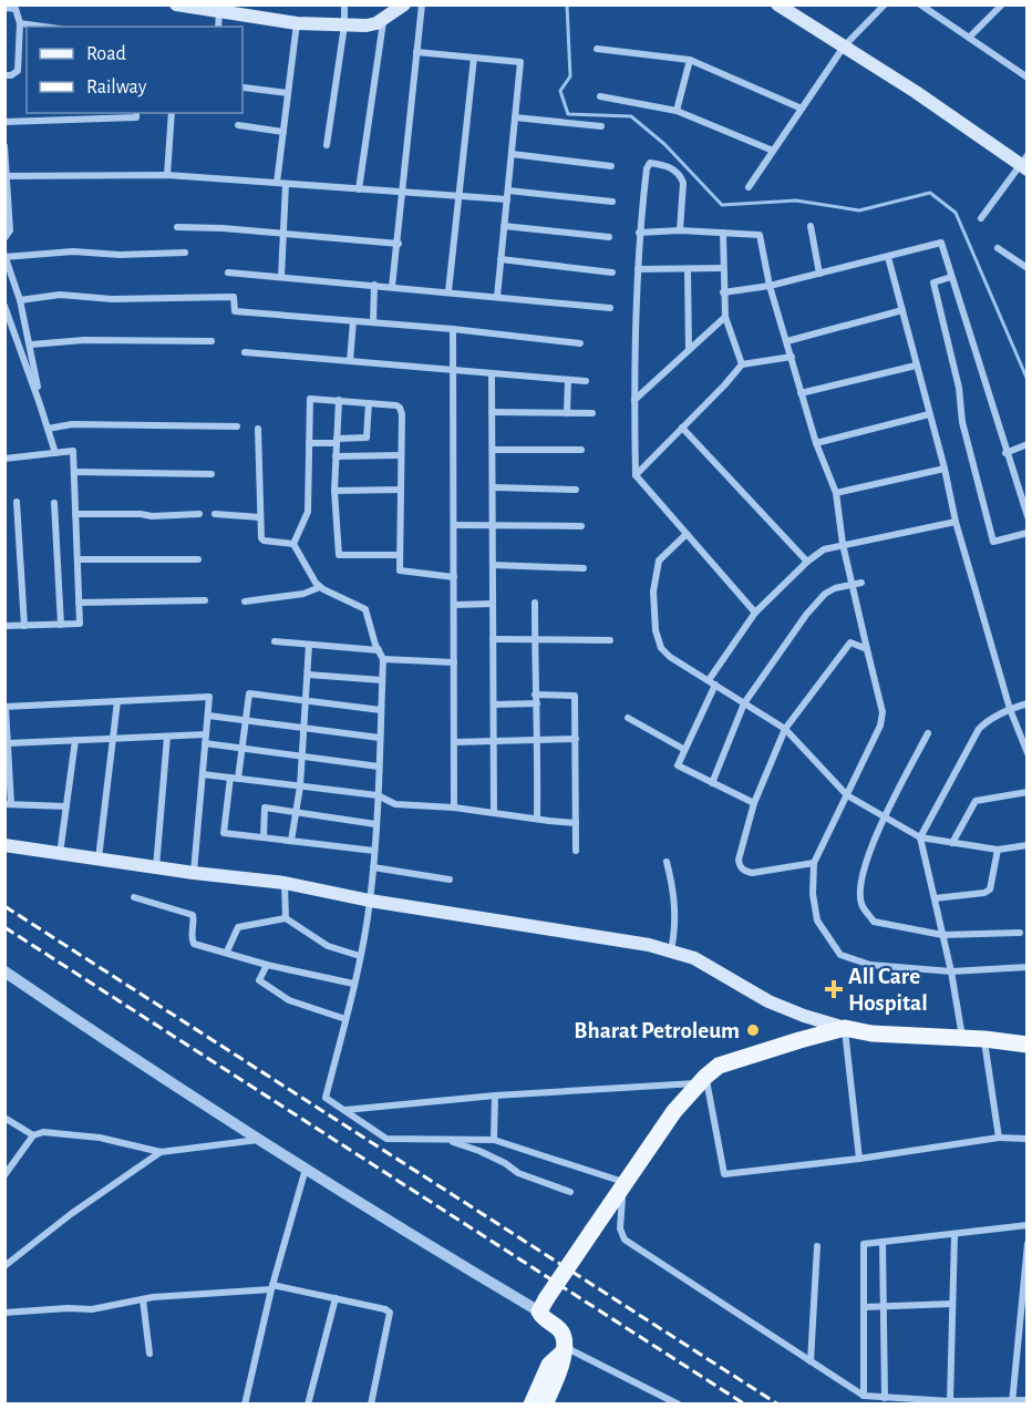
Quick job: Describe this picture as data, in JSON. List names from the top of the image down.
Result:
{
  "places": {
    "health": ["All Care Hospital"],
    "other": ["Bharat Petroleum"]
  },
  "legend": ["Road", "Railway"]
}
